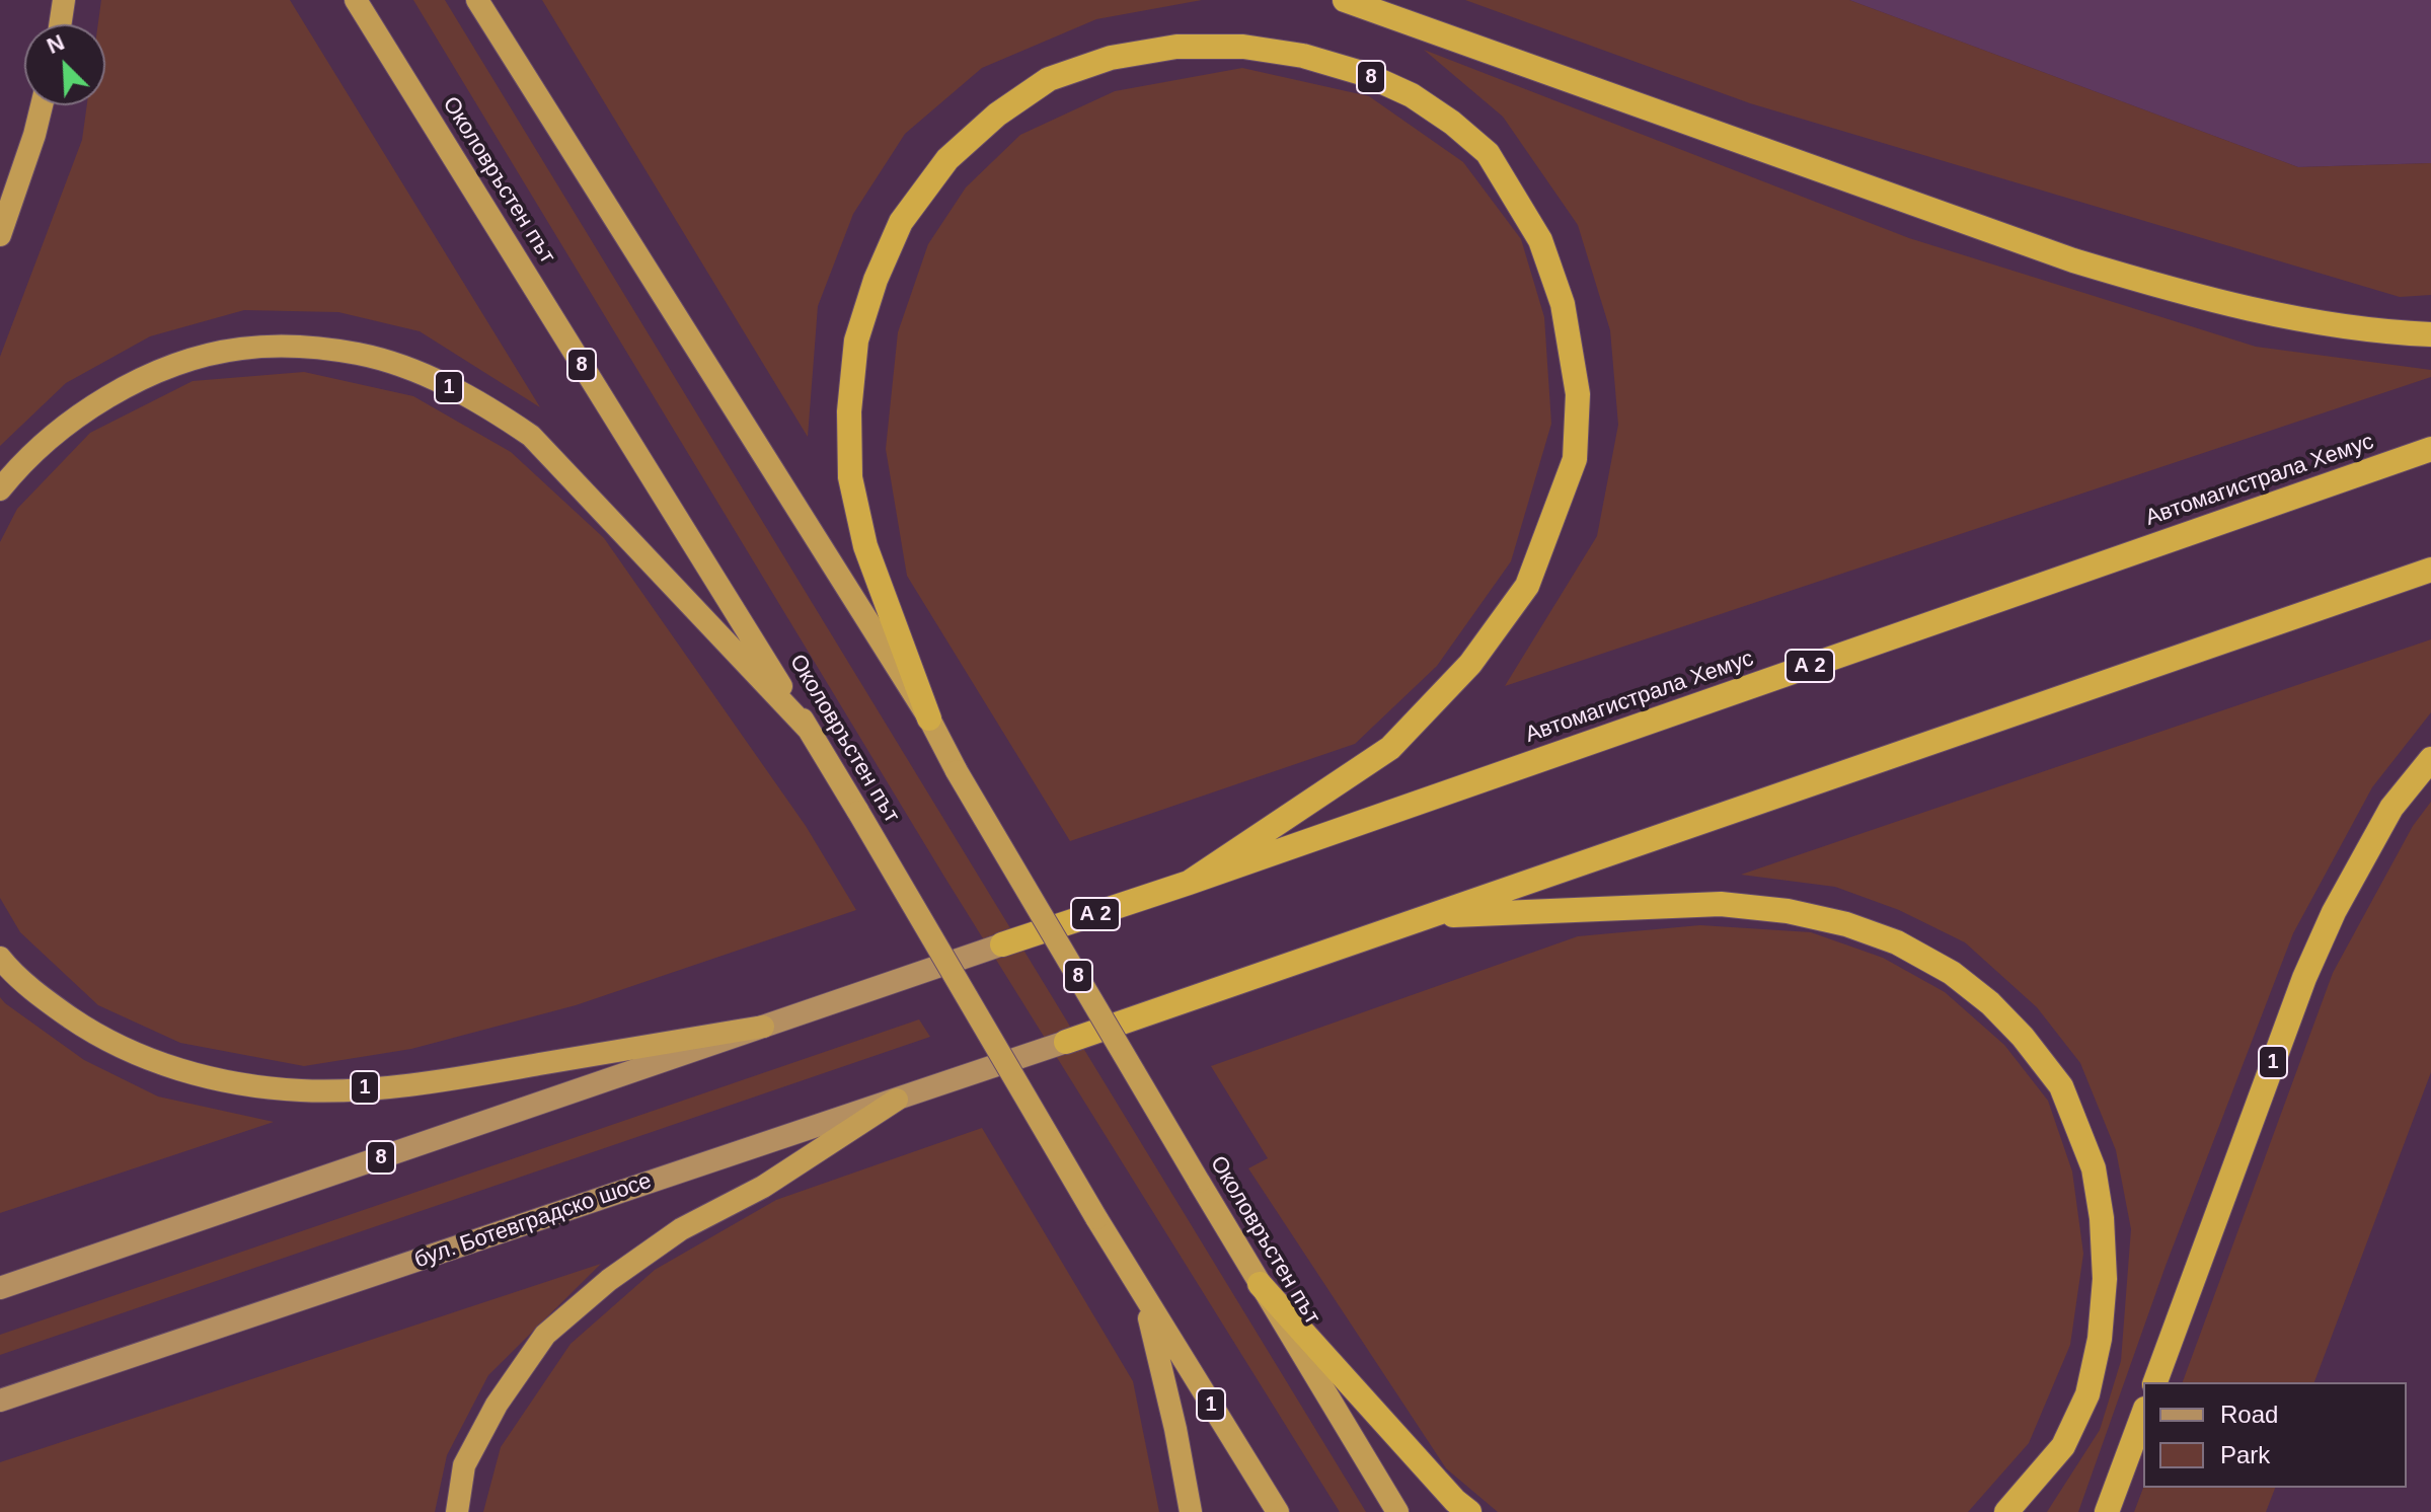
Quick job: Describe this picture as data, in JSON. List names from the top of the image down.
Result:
{
  "streets": {
    "highway": [
      "8",
      "Околовръстен път",
      "1",
      "Автомагистрала Хемус",
      "A 2"
    ],
    "main road": ["бул. Ботевградско шосе"]
  },
  "crossings": [
    ["8", "Околовръстен път"],
    ["8", "1"],
    ["8", "Автомагистрала Хемус"],
    ["Околовръстен път", "1"],
    ["1", "Автомагистрала Хемус"]
  ],
  "legend": ["Road", "Park"],
  "north": "top left"
}
